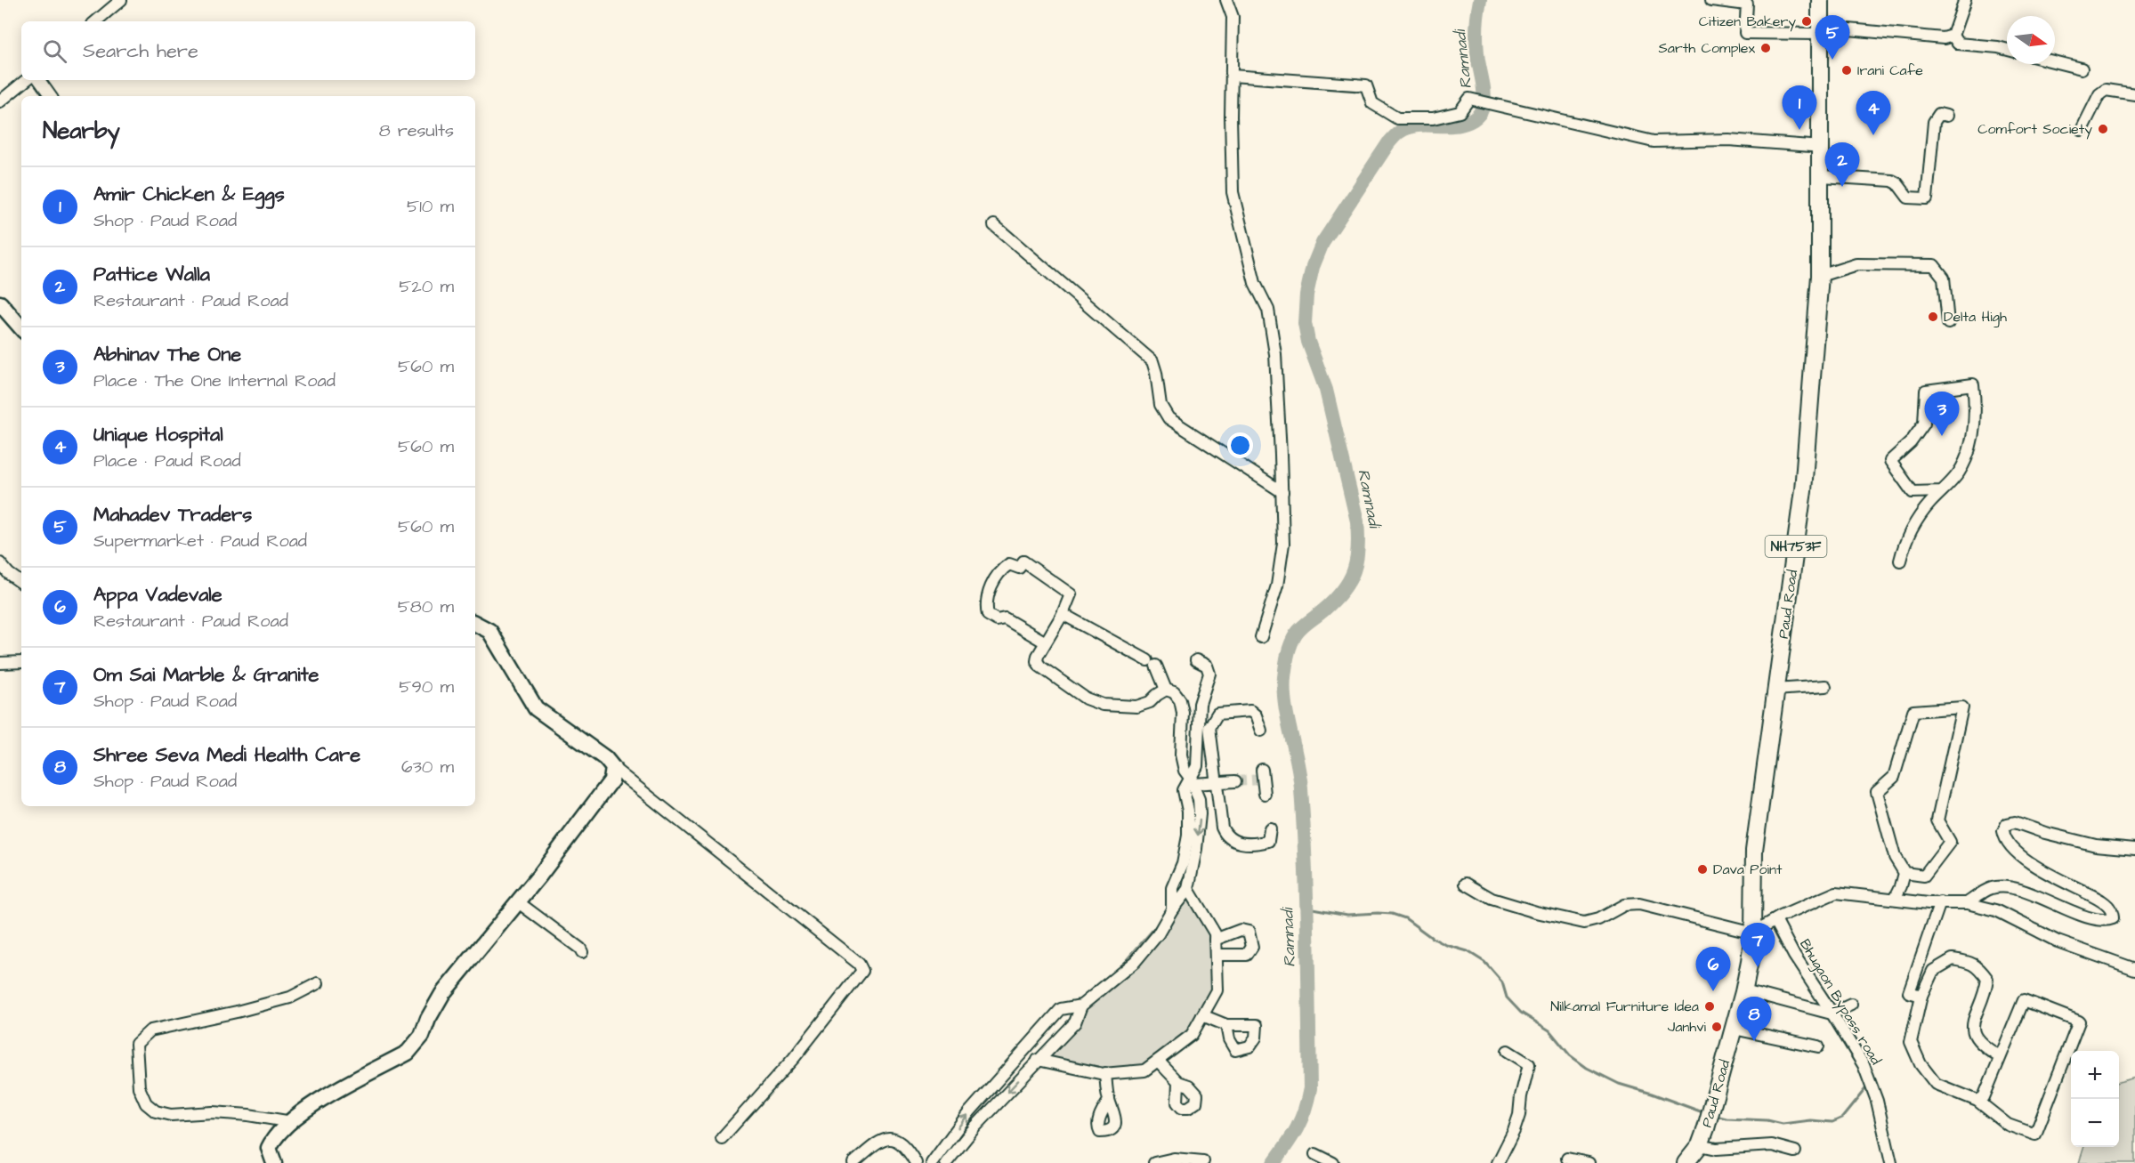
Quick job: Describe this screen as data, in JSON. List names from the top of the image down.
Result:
{
  "streets": {
    "main road": ["NH753F", "Paud Road"],
    "street": ["Bhugaon Bypass road"]
  },
  "water": ["Ramnadi"],
  "places": [
    "Citizen Bakery",
    "Sarth Complex",
    "Irani Cafe",
    "Comfort Society",
    "Delta High",
    "Dava Point",
    "Nilkamal Furniture Idea",
    "Janhvi"
  ],
  "north": "right",
  "page": {
    "pins": [
      "5",
      "1",
      "4",
      "2",
      "3",
      "7",
      "6",
      "8"
    ],
    "search": "Search here",
    "heading": ["Nearby", "8 results"],
    "list": [
      {
        "mark": "1",
        "name": "Amir Chicken & Eggs",
        "note": "Shop · Paud Road",
        "value": "510 m"
      },
      {
        "mark": "2",
        "name": "Pattice Walla",
        "note": "Restaurant · Paud Road",
        "value": "520 m"
      },
      {
        "mark": "3",
        "name": "Abhinav The One",
        "note": "Place · The One Internal Road",
        "value": "560 m"
      },
      {
        "mark": "4",
        "name": "Unique Hospital",
        "note": "Place · Paud Road",
        "value": "560 m"
      },
      {
        "mark": "5",
        "name": "Mahadev Traders",
        "note": "Supermarket · Paud Road",
        "value": "560 m"
      },
      {
        "mark": "6",
        "name": "Appa Vadevale",
        "note": "Restaurant · Paud Road",
        "value": "580 m"
      },
      {
        "mark": "7",
        "name": "Om Sai Marble & Granite",
        "note": "Shop · Paud Road",
        "value": "590 m"
      },
      {
        "mark": "8",
        "name": "Shree Seva Medi Health Care",
        "note": "Shop · Paud Road",
        "value": "630 m"
      }
    ],
    "map_buttons": ["+", "−"]
  }
}
